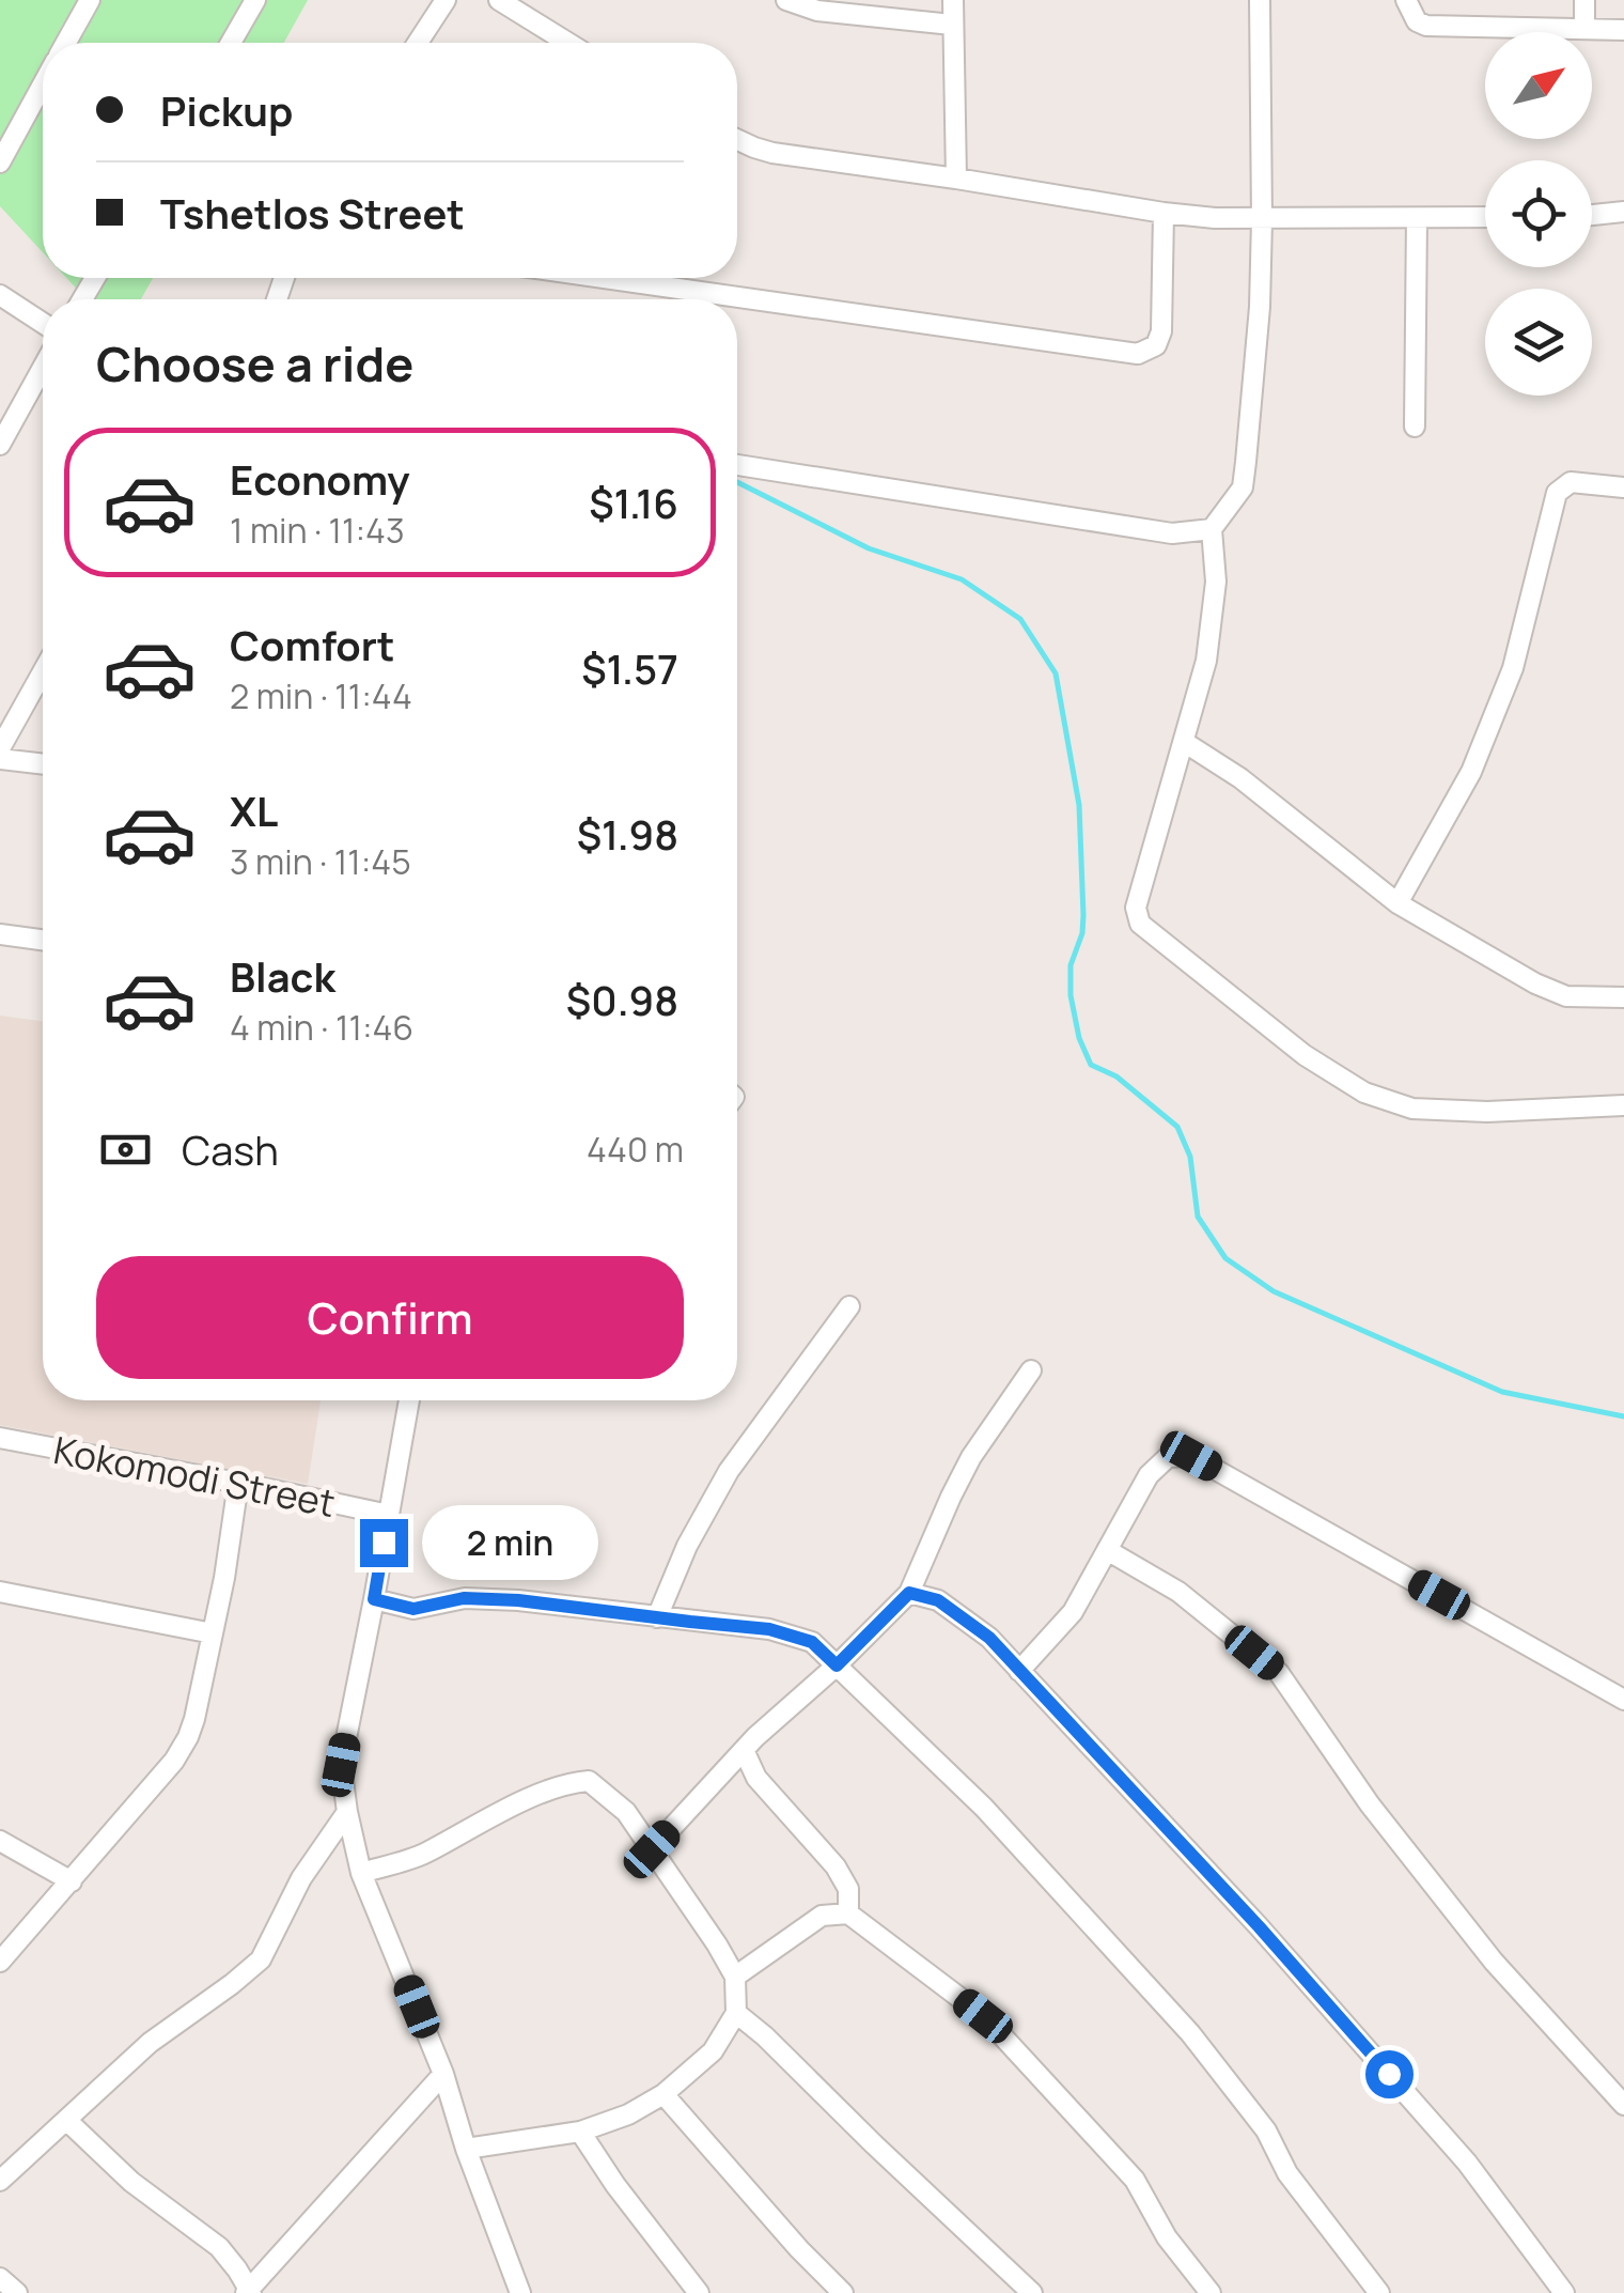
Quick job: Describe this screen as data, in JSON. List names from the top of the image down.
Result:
{
  "streets": {
    "street": ["Kokomodi Street"]
  },
  "north": "top right",
  "page": {
    "banner": ["Pickup", "Tshetlos Street"],
    "heading": "Choose a ride",
    "list": [
      {
        "name": "Economy",
        "note": "1 min · 11:43",
        "value": "$1.16"
      },
      {
        "name": "Comfort",
        "note": "2 min · 11:44",
        "value": "$1.57"
      },
      {
        "name": "XL",
        "note": "3 min · 11:45",
        "value": "$1.98"
      },
      {
        "name": "Black",
        "note": "4 min · 11:46",
        "value": "$0.98"
      }
    ],
    "pay": ["Cash", "440 m"],
    "buttons": "Confirm",
    "bubble": "2 min"
  }
}
